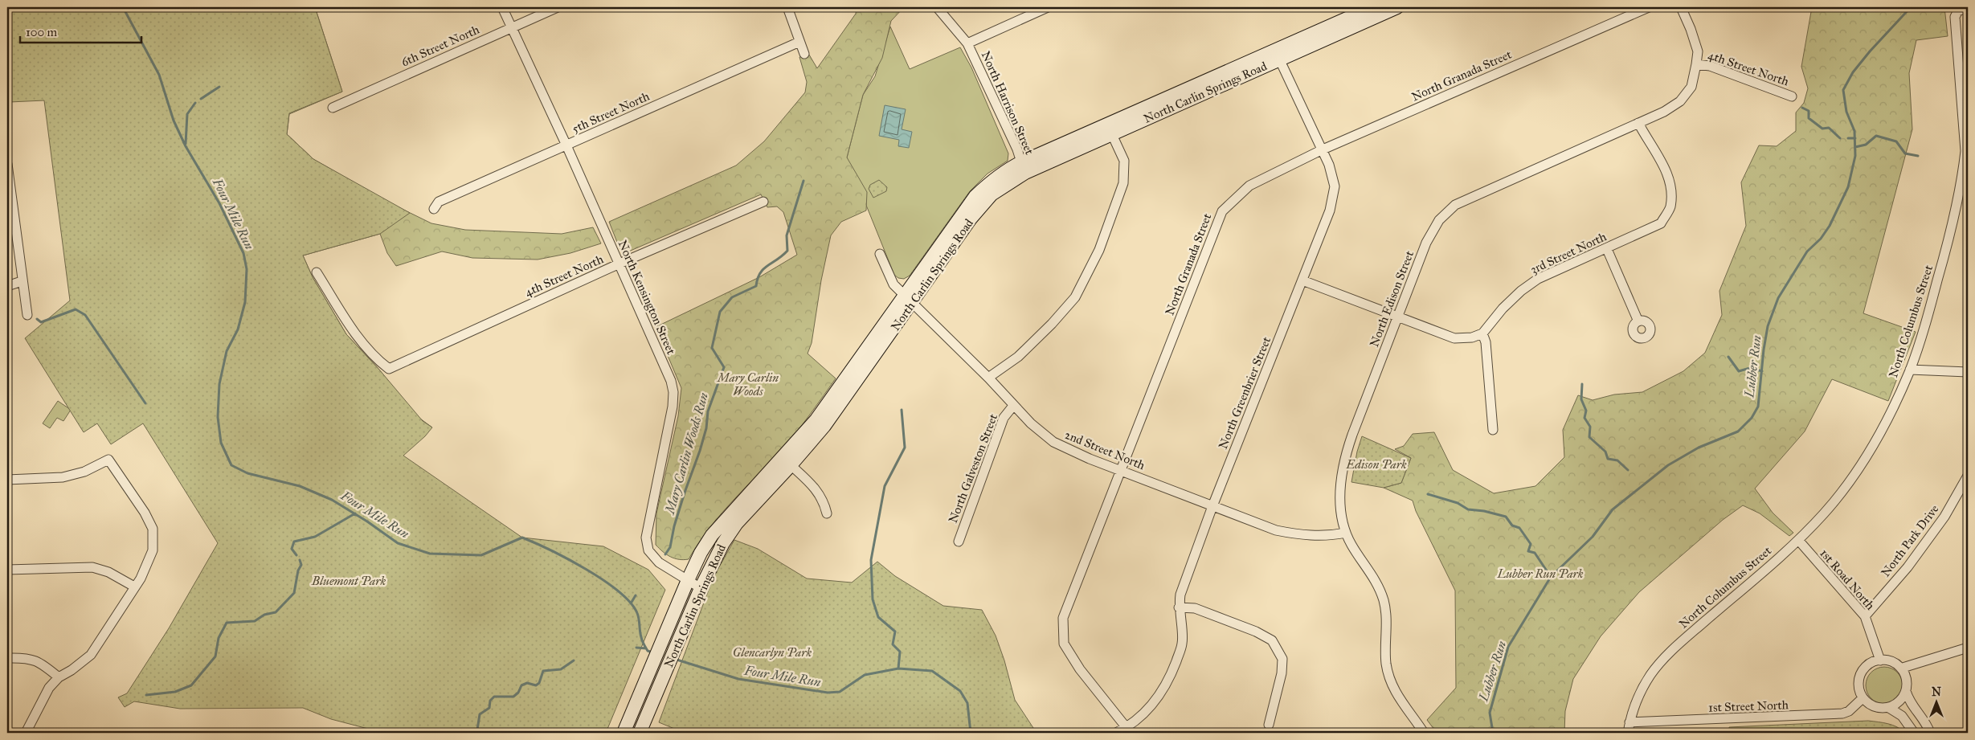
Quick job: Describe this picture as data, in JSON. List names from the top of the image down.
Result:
{
  "streets": {
    "main road": ["North Carlin Springs Road"],
    "street": [
      "6th Street North",
      "4th Street North",
      "North Granada Street",
      "North Harrison Street",
      "5th Street North",
      "3rd Street North",
      "North Kensington Street",
      "North Edison Street",
      "North Columbus Street",
      "North Greenbrier Street",
      "2nd Street North",
      "North Galveston Street",
      "North Park Drive",
      "1st Road North",
      "1st Street North"
    ]
  },
  "crossings": [
    ["6th Street North", "North Kensington Street"],
    ["4th Street North", "North Kensington Street"],
    ["4th Street North", "North Edison Street"],
    ["North Granada Street", "North Greenbrier Street"],
    ["North Granada Street", "2nd Street North"],
    ["North Carlin Springs Road", "North Harrison Street"],
    ["North Carlin Springs Road", "North Kensington Street"],
    ["North Carlin Springs Road", "North Greenbrier Street"],
    ["North Carlin Springs Road", "2nd Street North"],
    ["5th Street North", "North Kensington Street"],
    ["3rd Street North", "North Edison Street"],
    ["North Edison Street", "2nd Street North"],
    ["North Columbus Street", "1st Road North"],
    ["North Columbus Street", "1st Street North"],
    ["North Greenbrier Street", "2nd Street North"],
    ["2nd Street North", "North Galveston Street"],
    ["North Park Drive", "1st Road North"],
    ["1st Road North", "1st Street North"]
  ],
  "water": ["Four Mile Run", "Lubber Run", "Mary Carlin Woods Run"],
  "parks": [
    "Mary Carlin Woods",
    "Edison Park",
    "Lubber Run Park",
    "Bluemont Park",
    "Glencarlyn Park"
  ],
  "scale_bar": "100 m",
  "north": "top"
}
